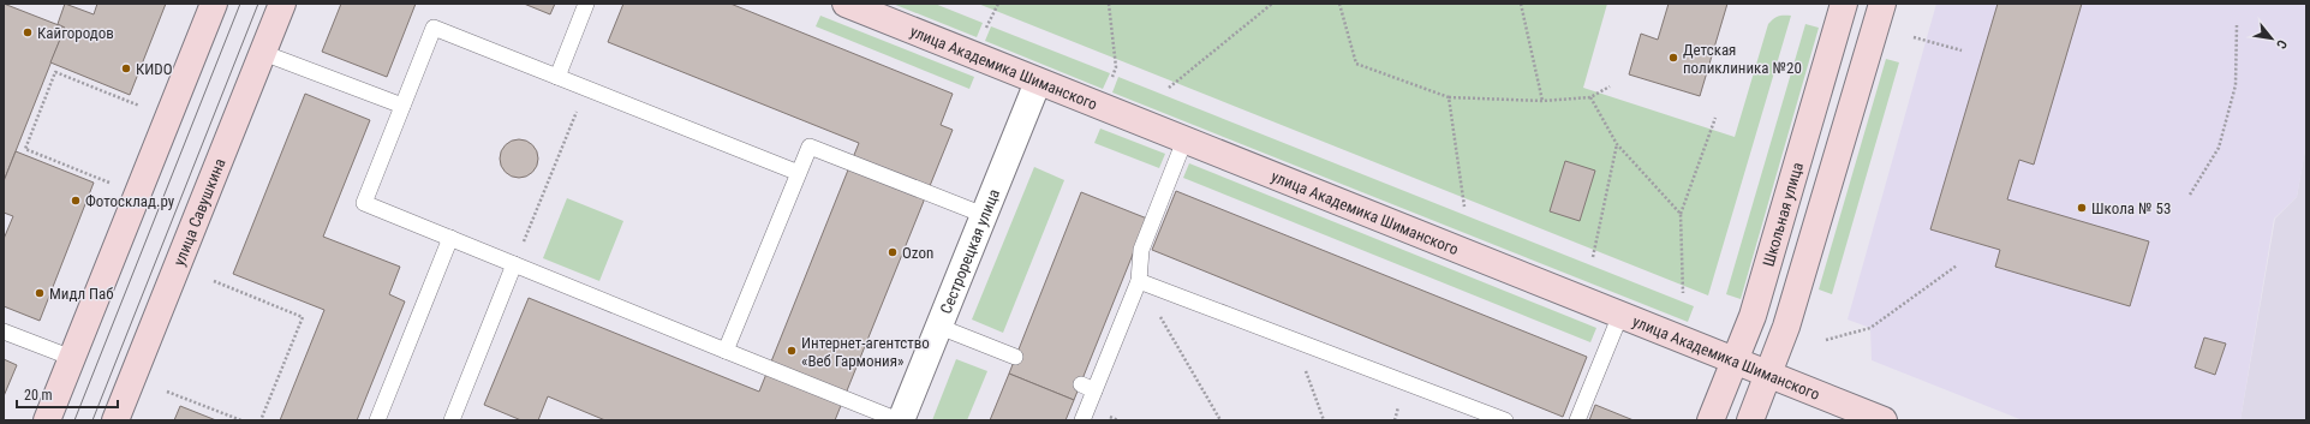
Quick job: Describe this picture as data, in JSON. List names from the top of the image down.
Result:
{
  "streets": {
    "street": [
      "улица Академика Шиманского",
      "улица Савушкина",
      "Школьная улица",
      "Сестрорецкая улица"
    ]
  },
  "crossings": [
    ["улица Академика Шиманского", "Школьная улица"],
    ["улица Академика Шиманского", "Сестрорецкая улица"]
  ],
  "places": [
    "Кайгородов",
    "Детская поликлиника №20",
    "КИDO",
    "Фотосклад.ру",
    "Школа № 53",
    "Ozon",
    "Мидл Паб",
    "Интернет-агентство «Веб Гармония»"
  ],
  "scale_bar": "20 m",
  "north": "bottom right"
}
